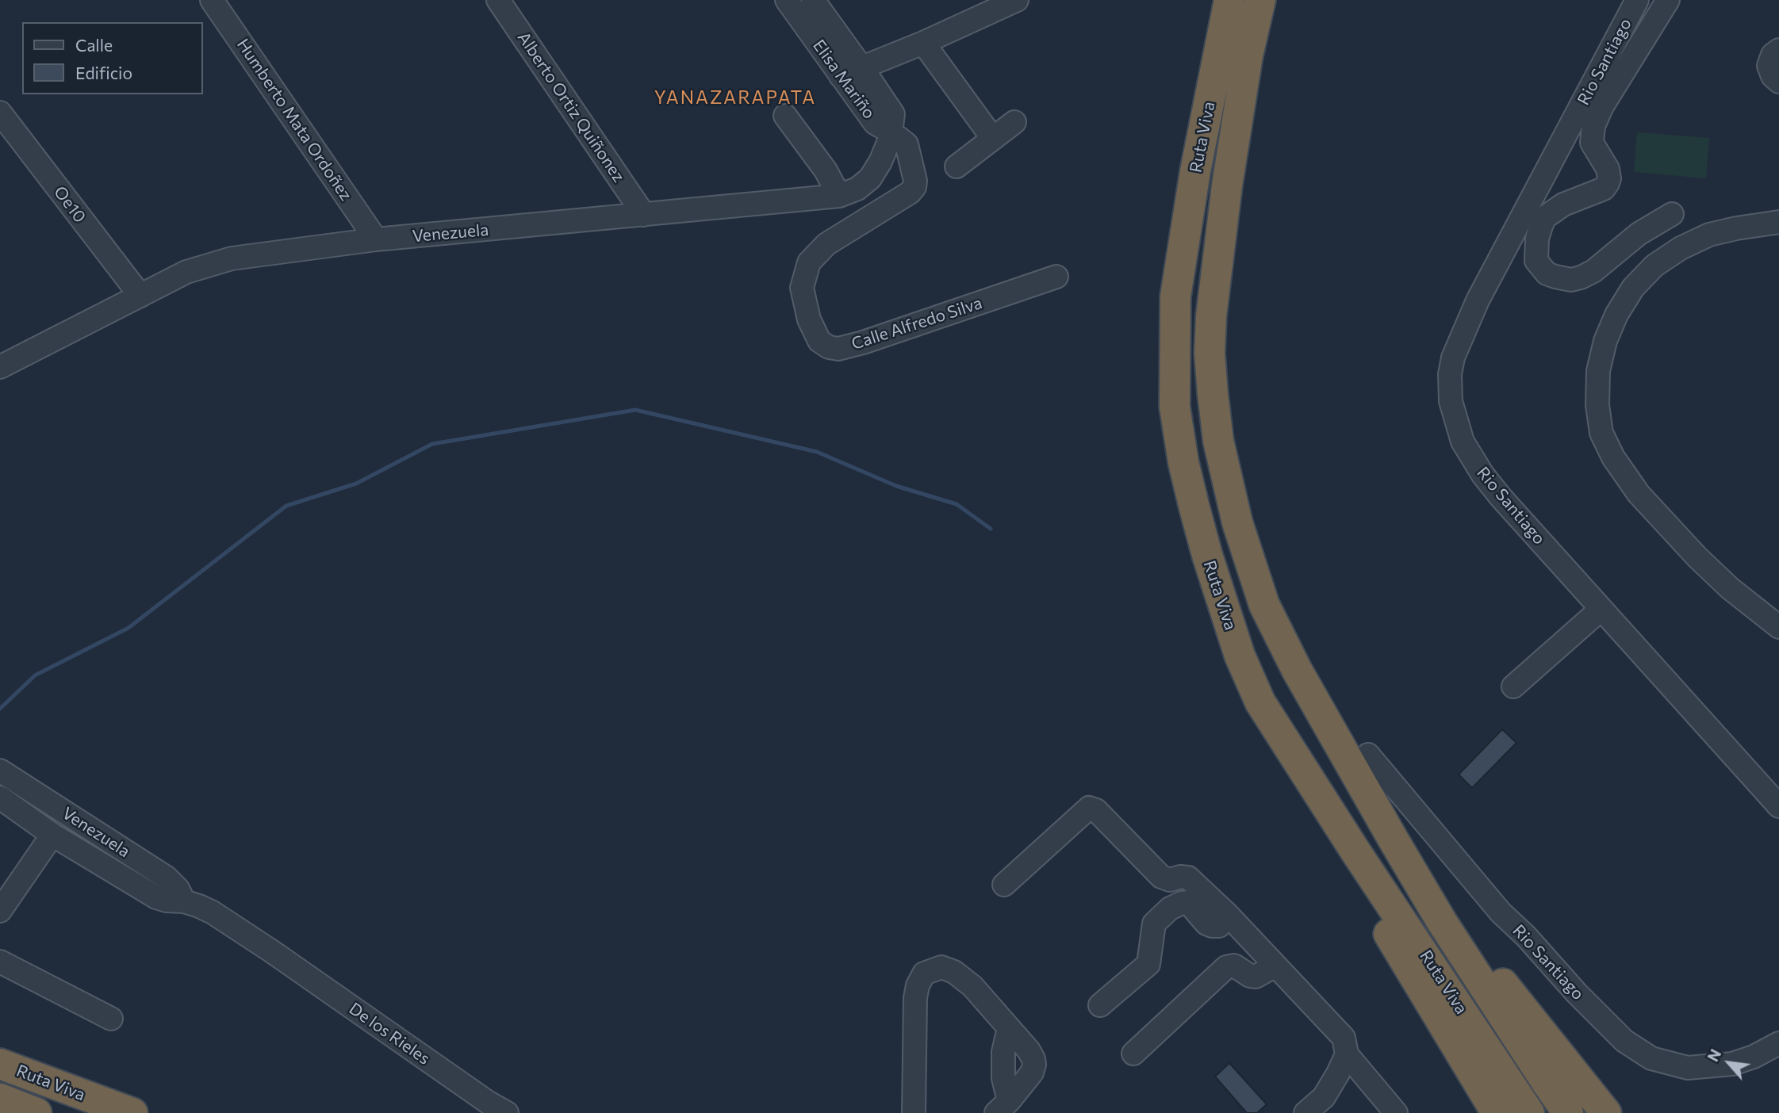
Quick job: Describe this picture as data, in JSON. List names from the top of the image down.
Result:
{
  "streets": {
    "highway": ["Ruta Viva"],
    "street": [
      "Rio Santiago",
      "Elisa Mariño",
      "Alberto Ortiz Quiñonez",
      "Humberto Mata Ordoñez",
      "Oe10",
      "Venezuela",
      "Calle Alfredo Silva",
      "De los Rieles"
    ]
  },
  "crossings": [
    ["Elisa Mariño", "Venezuela"],
    ["Elisa Mariño", "Calle Alfredo Silva"],
    ["Alberto Ortiz Quiñonez", "Venezuela"],
    ["Humberto Mata Ordoñez", "Venezuela"],
    ["Oe10", "Venezuela"],
    ["Venezuela", "Calle Alfredo Silva"],
    ["Venezuela", "De los Rieles"]
  ],
  "districts": ["YANAZARAPATA"],
  "legend": ["Calle", "Edificio"],
  "north": "top left"
}
